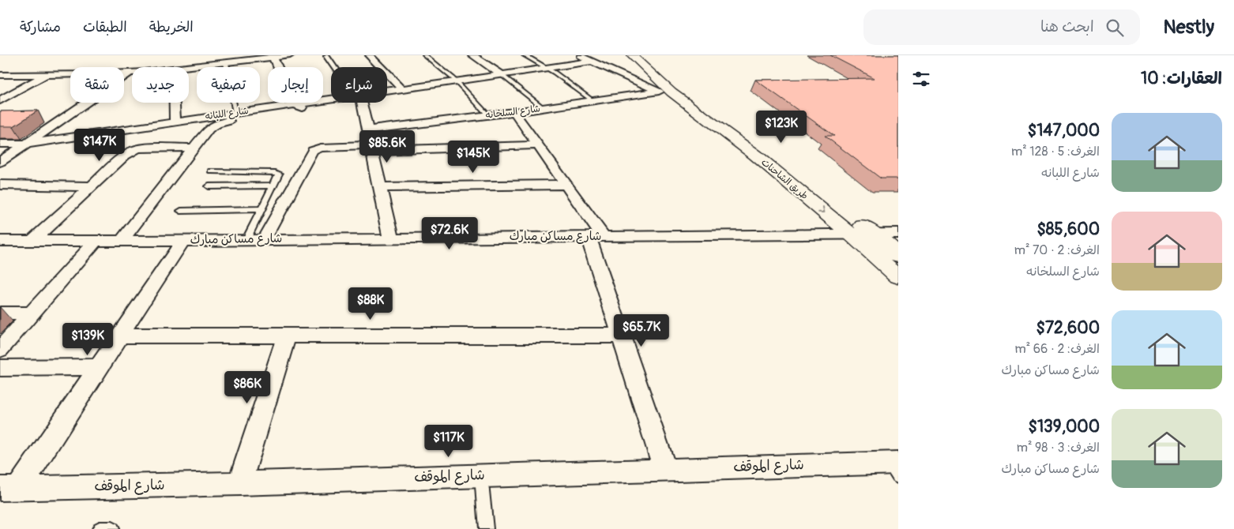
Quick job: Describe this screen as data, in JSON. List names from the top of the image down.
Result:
{
  "streets": {
    "main road": ["طريق الشاحنات"],
    "street": [
      "شارع السلخانه",
      "شارع اللبانه",
      "شارع مساكن مبارك",
      "شارع الموقف"
    ]
  },
  "crossings": [
    ["شارع السلخانه", "طريق الشاحنات"],
    ["طريق الشاحنات", "شارع مساكن مبارك"]
  ],
  "page": {
    "header": "Nestly",
    "search": "ابحث هنا",
    "nav": ["الخريطة", "الطبقات", "مشاركة"],
    "heading": "العقارات: 10",
    "chip": [
      "شراء",
      "إيجار",
      "تصفية",
      "جديد",
      "شقة"
    ],
    "list": [
      {
        "name": "$147,000",
        "note": "الغرف: 5 · 128 m² · شارع اللبانه"
      },
      {
        "name": "$85,600",
        "note": "الغرف: 2 · 70 m² · شارع السلخانه"
      },
      {
        "name": "$72,600",
        "note": "الغرف: 2 · 66 m² · شارع مساكن مبارك"
      },
      {
        "name": "$139,000",
        "note": "الغرف: 3 · 98 m² · شارع مساكن مبارك"
      }
    ],
    "price": [
      "$123K",
      "$147K",
      "$85.6K",
      "$145K",
      "$72.6K",
      "$88K",
      "$65.7K",
      "$139K",
      "$86K",
      "$117K"
    ]
  }
}
